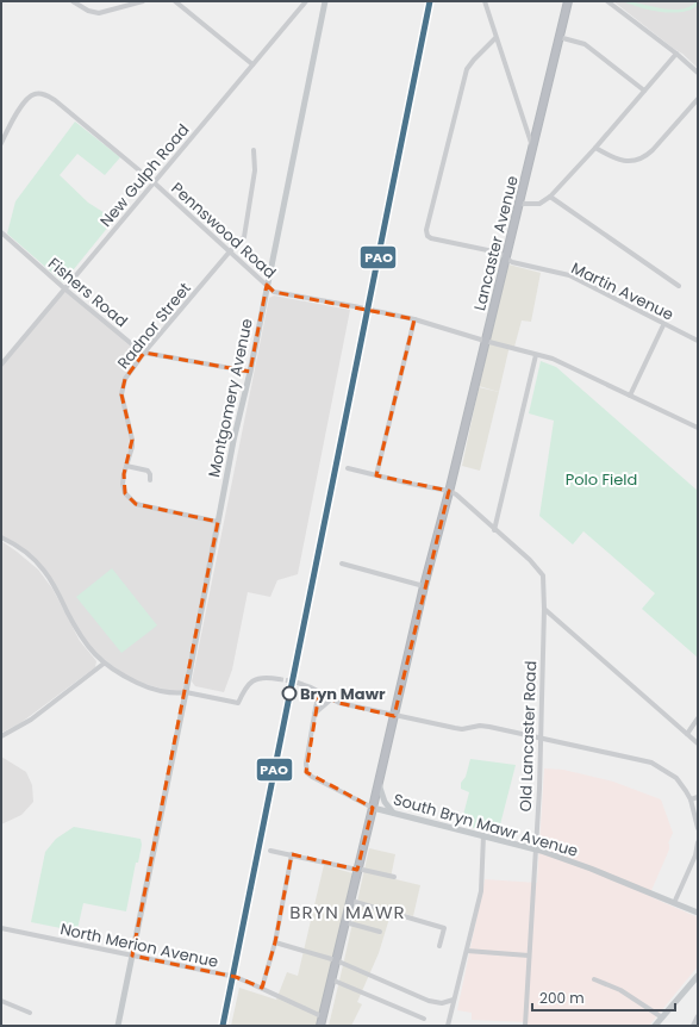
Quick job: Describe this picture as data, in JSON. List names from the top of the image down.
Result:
{
  "streets": {
    "highway": ["Lancaster Avenue"],
    "main road": ["Montgomery Avenue", "South Bryn Mawr Avenue"],
    "street": [
      "New Gulph Road",
      "Pennswood Road",
      "Martin Avenue",
      "Fishers Road",
      "Radnor Street",
      "Old Lancaster Road",
      "North Merion Avenue"
    ]
  },
  "crossings": [
    ["New Gulph Road", "Pennswood Road"],
    ["New Gulph Road", "Fishers Road"],
    ["Pennswood Road", "Lancaster Avenue"],
    ["Pennswood Road", "Radnor Street"],
    ["Pennswood Road", "Montgomery Avenue"],
    ["Lancaster Avenue", "Martin Avenue"],
    ["Lancaster Avenue", "Old Lancaster Road"],
    ["Lancaster Avenue", "South Bryn Mawr Avenue"],
    ["Lancaster Avenue", "North Merion Avenue"],
    ["Fishers Road", "Radnor Street"],
    ["Fishers Road", "Montgomery Avenue"],
    ["Radnor Street", "Montgomery Avenue"],
    ["Montgomery Avenue", "North Merion Avenue"],
    ["Old Lancaster Road", "South Bryn Mawr Avenue"]
  ],
  "districts": ["BRYN MAWR"],
  "parks": ["Polo Field"],
  "places": ["Bryn Mawr"],
  "lines": ["transit line PAO"],
  "scale_bar": "200 m"
}
